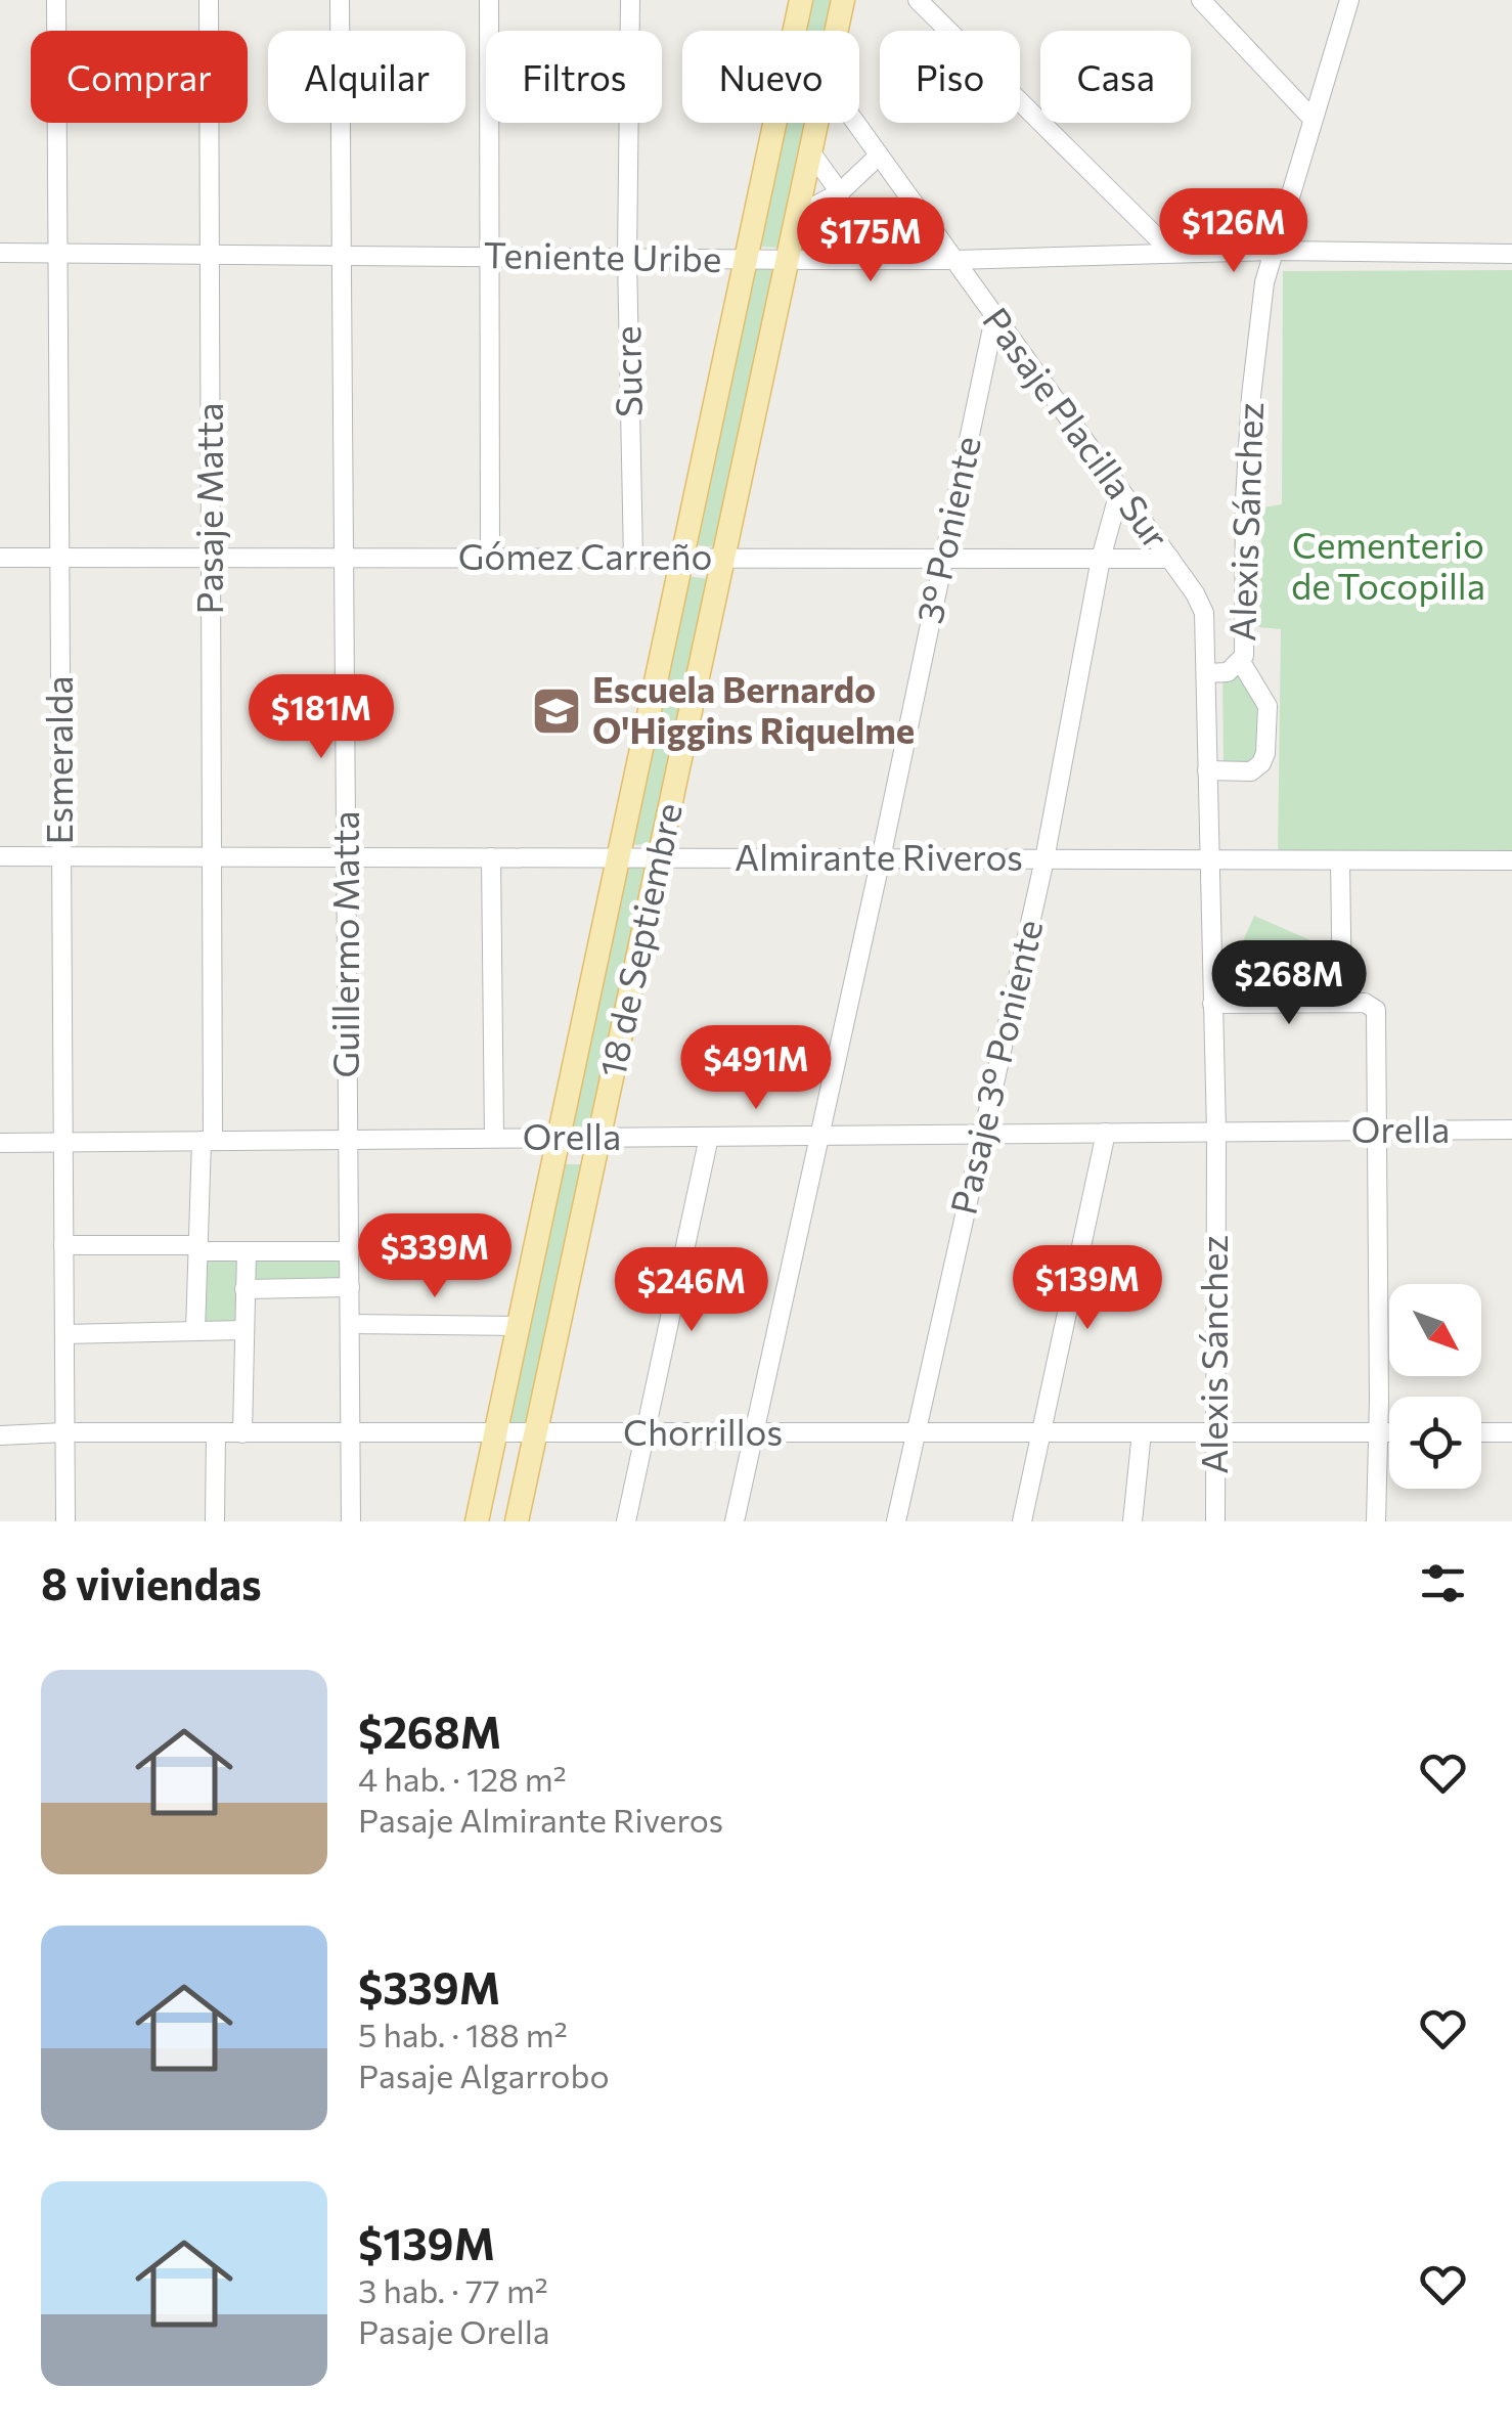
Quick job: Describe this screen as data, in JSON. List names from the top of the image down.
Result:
{
  "streets": {
    "main road": ["18 de Septiembre"],
    "street": [
      "Teniente Uribe",
      "Sucre",
      "Pasaje Placilla Sur",
      "Pasaje Matta",
      "Alexis Sánchez",
      "3° Poniente",
      "Gómez Carreño",
      "Esmeralda",
      "Almirante Riveros",
      "Guillermo Matta",
      "Pasaje 3° Poniente",
      "Orella",
      "Chorrillos"
    ]
  },
  "crossings": [
    ["Teniente Uribe", "Sucre"],
    ["Teniente Uribe", "Pasaje Placilla Sur"],
    ["Teniente Uribe", "Pasaje Matta"],
    ["Teniente Uribe", "Alexis Sánchez"],
    ["Teniente Uribe", "Esmeralda"],
    ["Teniente Uribe", "18 de Septiembre"],
    ["Teniente Uribe", "Guillermo Matta"],
    ["Sucre", "Gómez Carreño"],
    ["Pasaje Placilla Sur", "Alexis Sánchez"],
    ["Pasaje Placilla Sur", "3° Poniente"],
    ["Pasaje Placilla Sur", "Gómez Carreño"],
    ["Pasaje Placilla Sur", "Pasaje 3° Poniente"],
    ["Pasaje Matta", "Gómez Carreño"],
    ["Pasaje Matta", "Almirante Riveros"],
    ["Pasaje Matta", "Orella"],
    ["Alexis Sánchez", "Almirante Riveros"],
    ["Alexis Sánchez", "Orella"],
    ["Alexis Sánchez", "Chorrillos"],
    ["3° Poniente", "Gómez Carreño"],
    ["3° Poniente", "Almirante Riveros"],
    ["3° Poniente", "Orella"],
    ["3° Poniente", "Chorrillos"],
    ["Gómez Carreño", "Esmeralda"],
    ["Gómez Carreño", "18 de Septiembre"],
    ["Gómez Carreño", "Guillermo Matta"],
    ["Gómez Carreño", "Pasaje 3° Poniente"],
    ["Esmeralda", "Almirante Riveros"],
    ["Esmeralda", "Orella"],
    ["Esmeralda", "Chorrillos"],
    ["Almirante Riveros", "18 de Septiembre"],
    ["Almirante Riveros", "Guillermo Matta"],
    ["Almirante Riveros", "Pasaje 3° Poniente"],
    ["18 de Septiembre", "Orella"],
    ["18 de Septiembre", "Chorrillos"],
    ["Guillermo Matta", "Orella"],
    ["Guillermo Matta", "Chorrillos"],
    ["Pasaje 3° Poniente", "Orella"],
    ["Pasaje 3° Poniente", "Chorrillos"]
  ],
  "parks": ["Cementerio de Tocopilla"],
  "places": {
    "school or university": ["Escuela Bernardo O'Higgins Riquelme"]
  },
  "north": "bottom right",
  "page": {
    "chip": [
      "Comprar",
      "Alquilar",
      "Filtros",
      "Nuevo",
      "Piso",
      "Casa"
    ],
    "price": [
      "$126M",
      "$175M",
      "$181M",
      "$268M",
      "$491M",
      "$339M",
      "$139M",
      "$246M"
    ],
    "heading": "8 viviendas",
    "list": [
      {
        "name": "$268M",
        "note": "4 hab. · 128 m² · Pasaje Almirante Riveros"
      },
      {
        "name": "$339M",
        "note": "5 hab. · 188 m² · Pasaje Algarrobo"
      },
      {
        "name": "$139M",
        "note": "3 hab. · 77 m² · Pasaje Orella"
      }
    ]
  }
}
